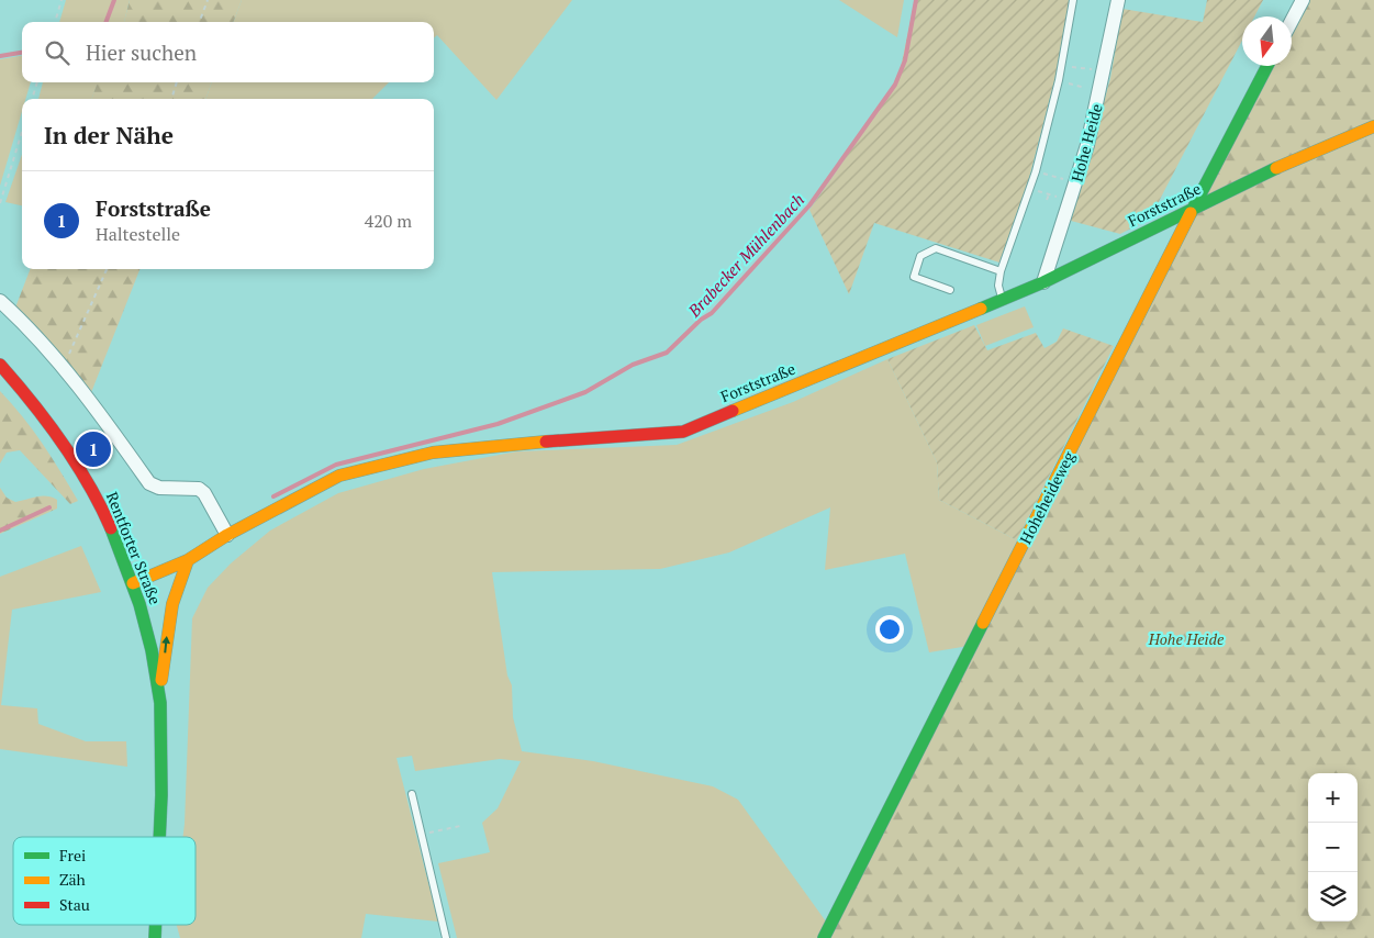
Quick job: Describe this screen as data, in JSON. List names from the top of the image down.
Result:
{
  "streets": {
    "street": [
      "Hohe Heide",
      "Forststraße",
      "Hoheheideweg",
      "Rentforter Straße"
    ]
  },
  "crossings": [
    ["Hohe Heide", "Forststraße"],
    ["Forststraße", "Hoheheideweg"],
    ["Forststraße", "Rentforter Straße"]
  ],
  "water": ["Brabecker Mühlenbach"],
  "parks": ["Hohe Heide"],
  "legend": ["Frei", "Zäh", "Stau"],
  "north": "bottom",
  "page": {
    "search": "Hier suchen",
    "heading": "In der Nähe",
    "list": [
      {
        "mark": "1",
        "name": "Forststraße",
        "note": "Haltestelle",
        "value": "420 m"
      }
    ],
    "pins": "1",
    "map_buttons": ["+", "−"]
  }
}
